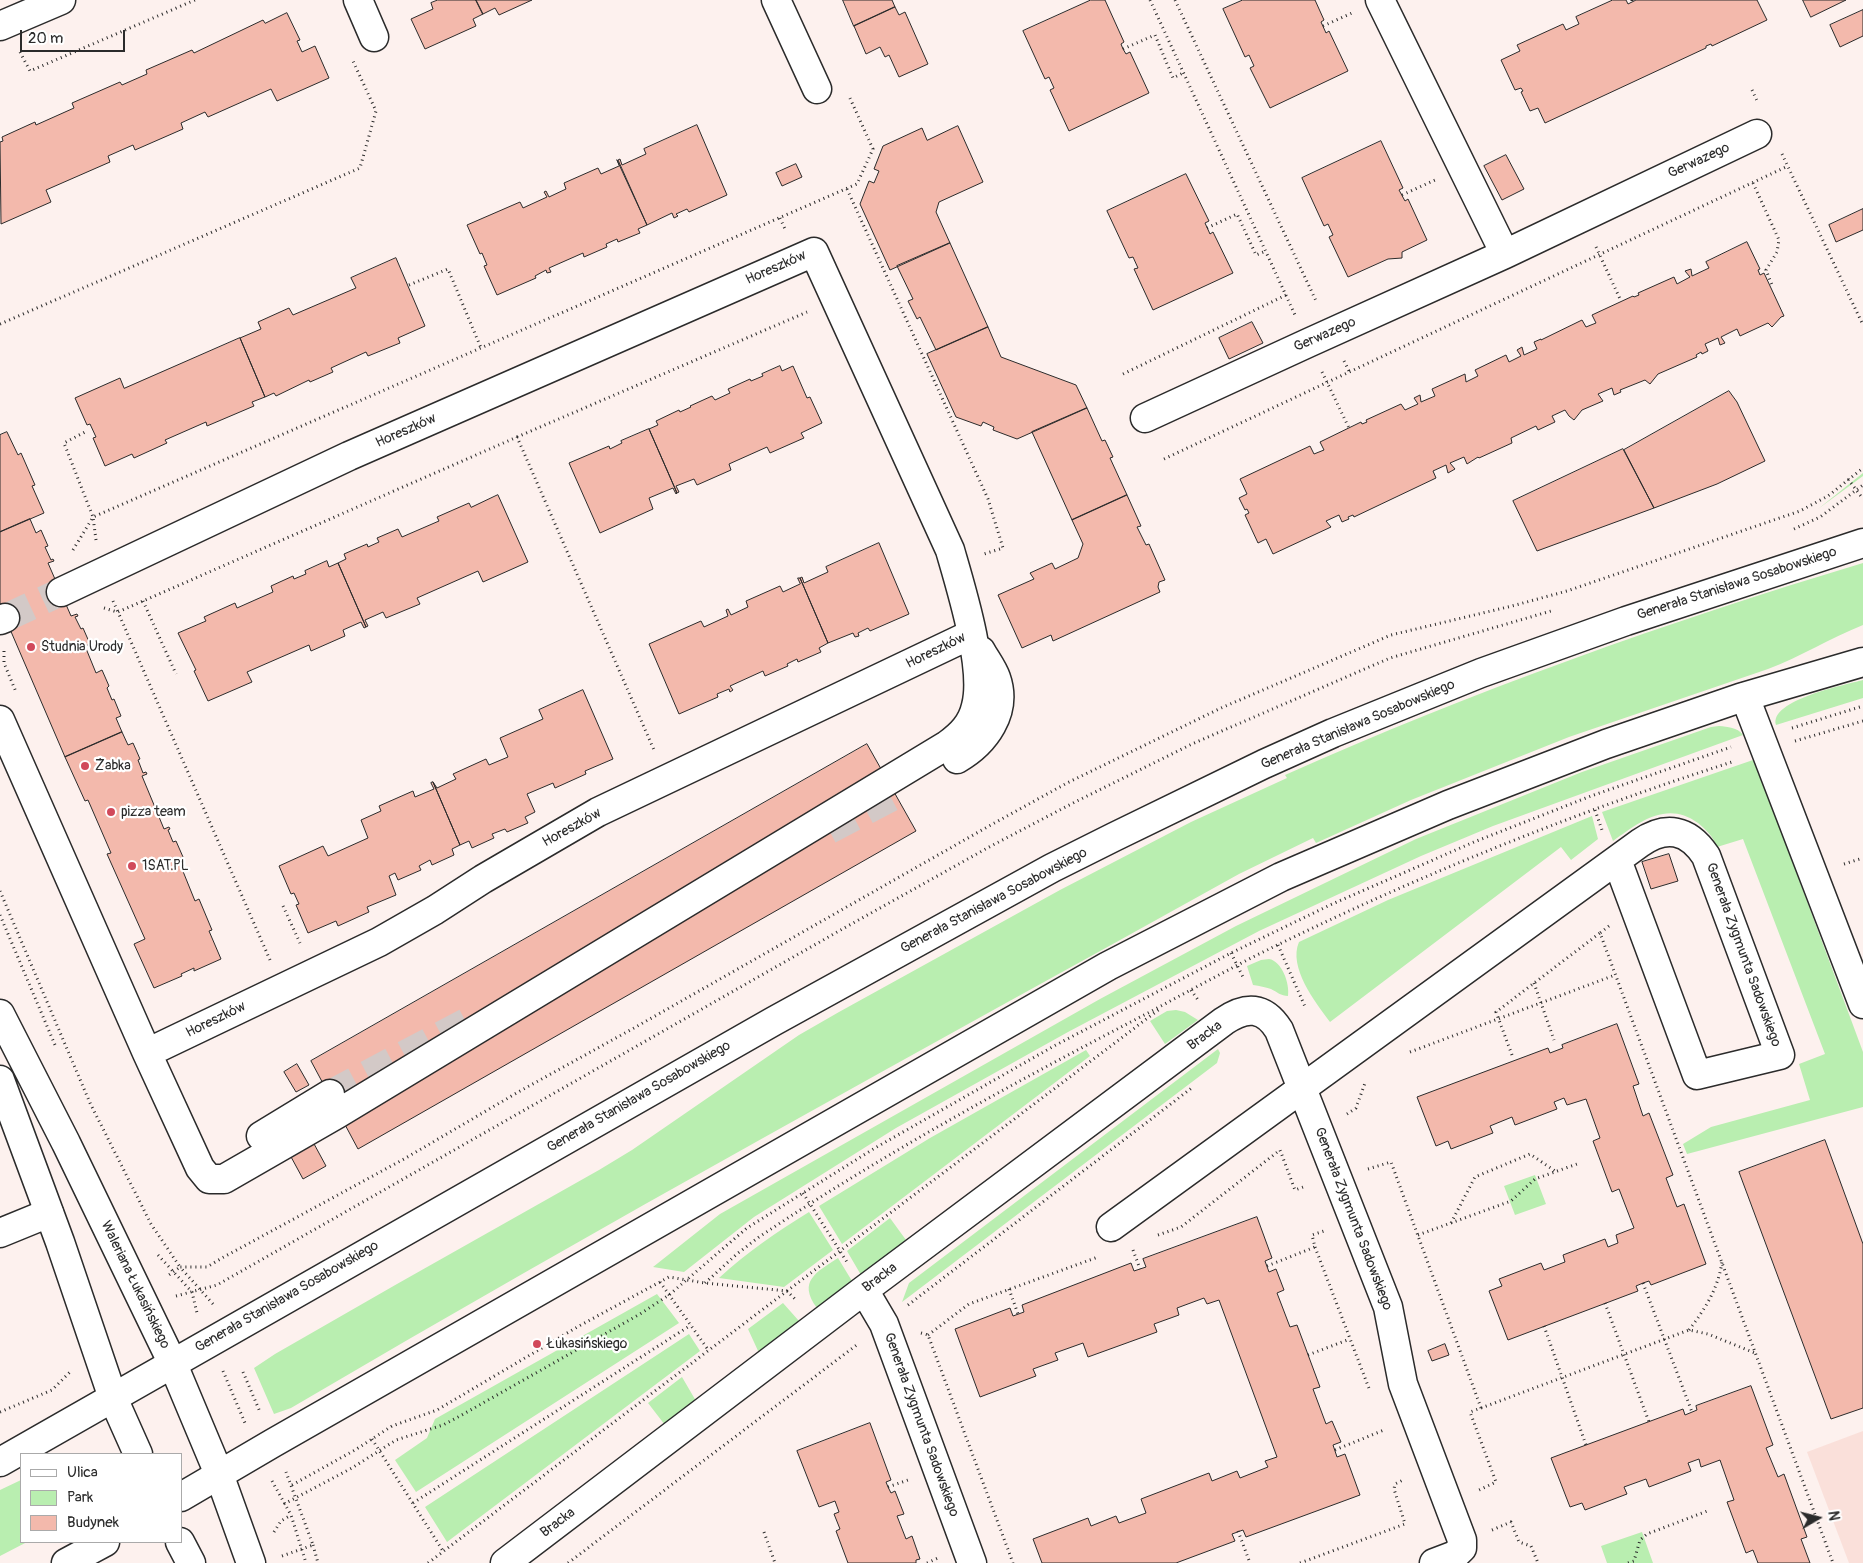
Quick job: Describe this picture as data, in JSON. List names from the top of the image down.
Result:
{
  "streets": {
    "street": [
      "Gerwazego",
      "Horeszków",
      "Generała Stanisława Sosabowskiego",
      "Generała Zygmunta Sadowskiego",
      "Bracka",
      "Waleriana Łukasińskiego"
    ]
  },
  "crossings": [
    ["Generała Stanisława Sosabowskiego", "Waleriana Łukasińskiego"],
    ["Generała Zygmunta Sadowskiego", "Bracka"]
  ],
  "places": [
    "Studnia Urody",
    "Żabka",
    "pizza team",
    "1SAT.PL",
    "Łukasińskiego"
  ],
  "legend": ["Ulica", "Park", "Budynek"],
  "scale_bar": "20 m",
  "north": "right"
}
